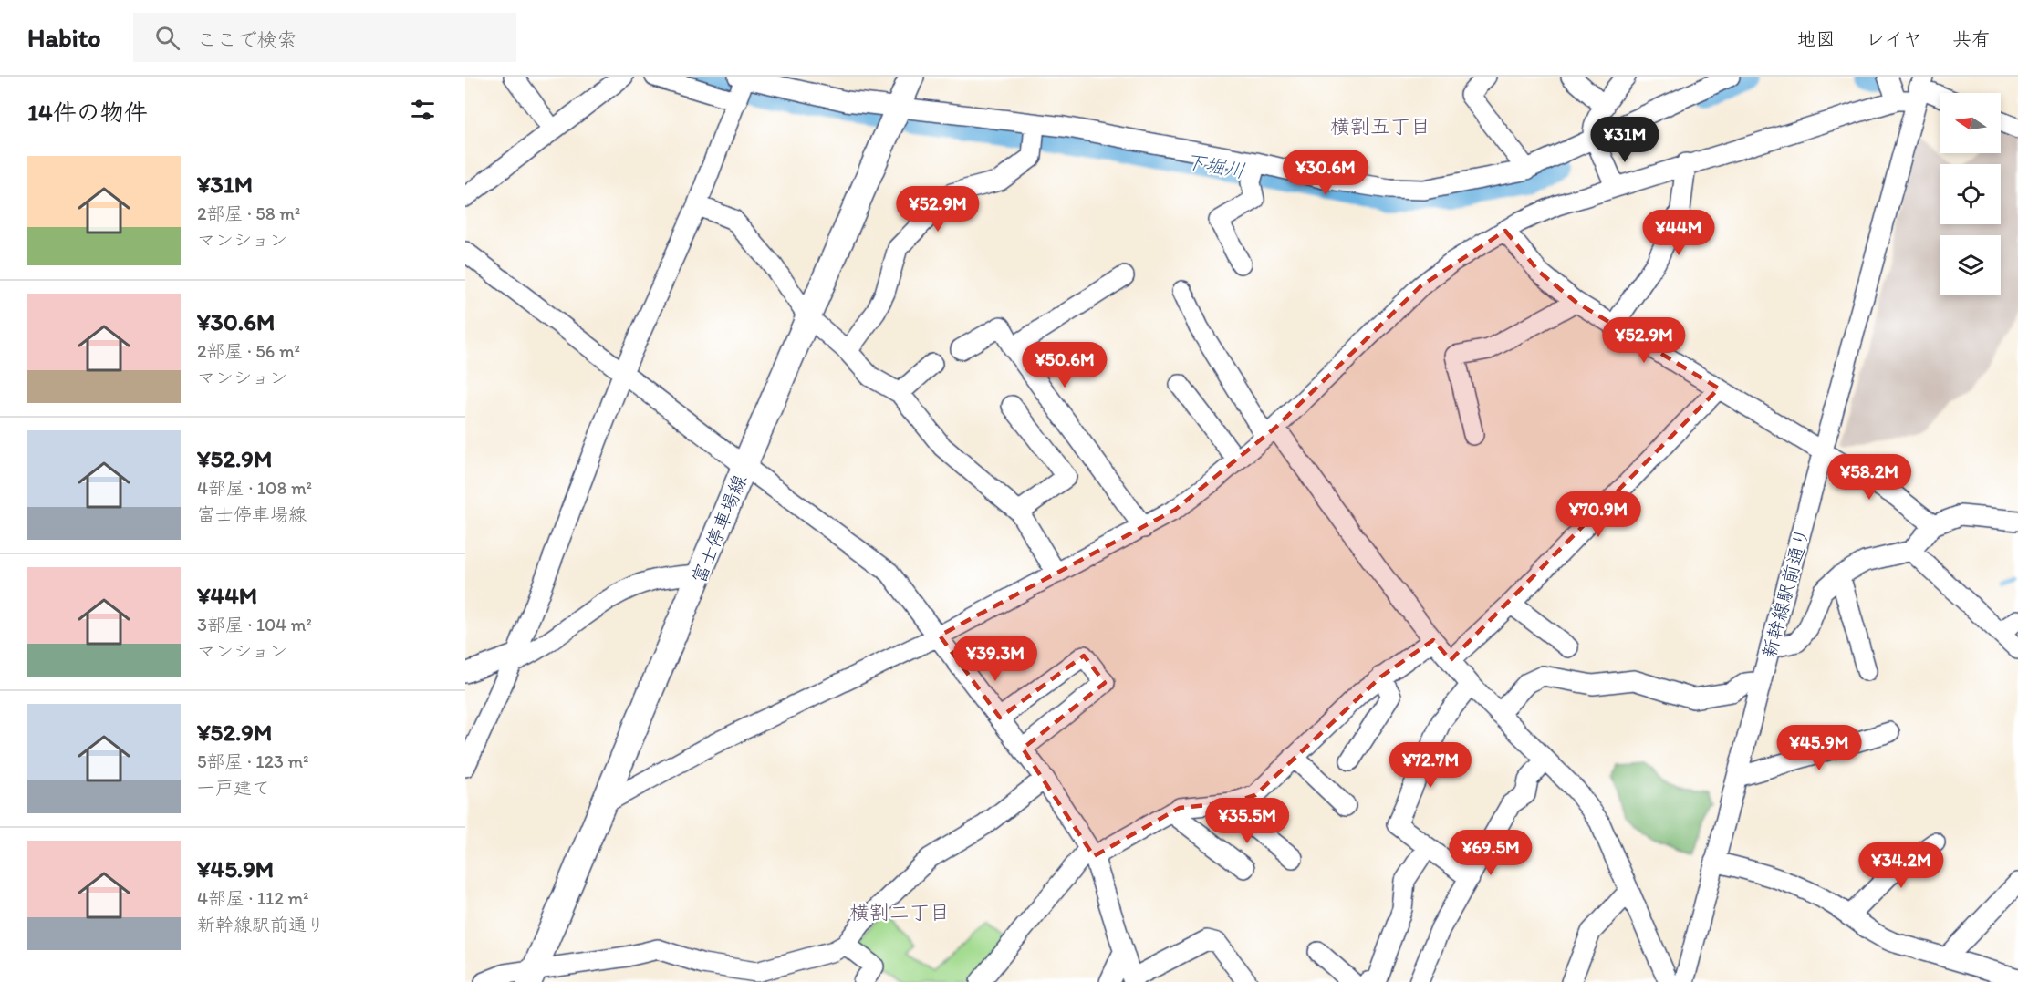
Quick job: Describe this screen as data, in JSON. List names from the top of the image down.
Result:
{
  "streets": {
    "main road": ["富士停車場線"],
    "street": ["新幹線駅前通り"]
  },
  "districts": ["横割五丁目", "横割二丁目"],
  "water": ["下堀川"],
  "north": "left",
  "page": {
    "header": "Habito",
    "search": "ここで検索",
    "nav": ["地図", "レイヤ", "共有"],
    "heading": "14件の物件",
    "price": [
      "¥31M",
      "¥30.6M",
      "¥52.9M",
      "¥44M",
      "¥52.9M",
      "¥50.6M",
      "¥58.2M",
      "¥70.9M",
      "¥39.3M",
      "¥45.9M",
      "¥72.7M",
      "¥35.5M",
      "¥69.5M",
      "¥34.2M"
    ],
    "list": [
      {
        "name": "¥31M",
        "note": "2部屋 · 58 m² · マンション"
      },
      {
        "name": "¥30.6M",
        "note": "2部屋 · 56 m² · マンション"
      },
      {
        "name": "¥52.9M",
        "note": "4部屋 · 108 m² · 富士停車場線"
      },
      {
        "name": "¥44M",
        "note": "3部屋 · 104 m² · マンション"
      },
      {
        "name": "¥52.9M",
        "note": "5部屋 · 123 m² · 一戸建て"
      },
      {
        "name": "¥45.9M",
        "note": "4部屋 · 112 m² · 新幹線駅前通り"
      }
    ]
  }
}
